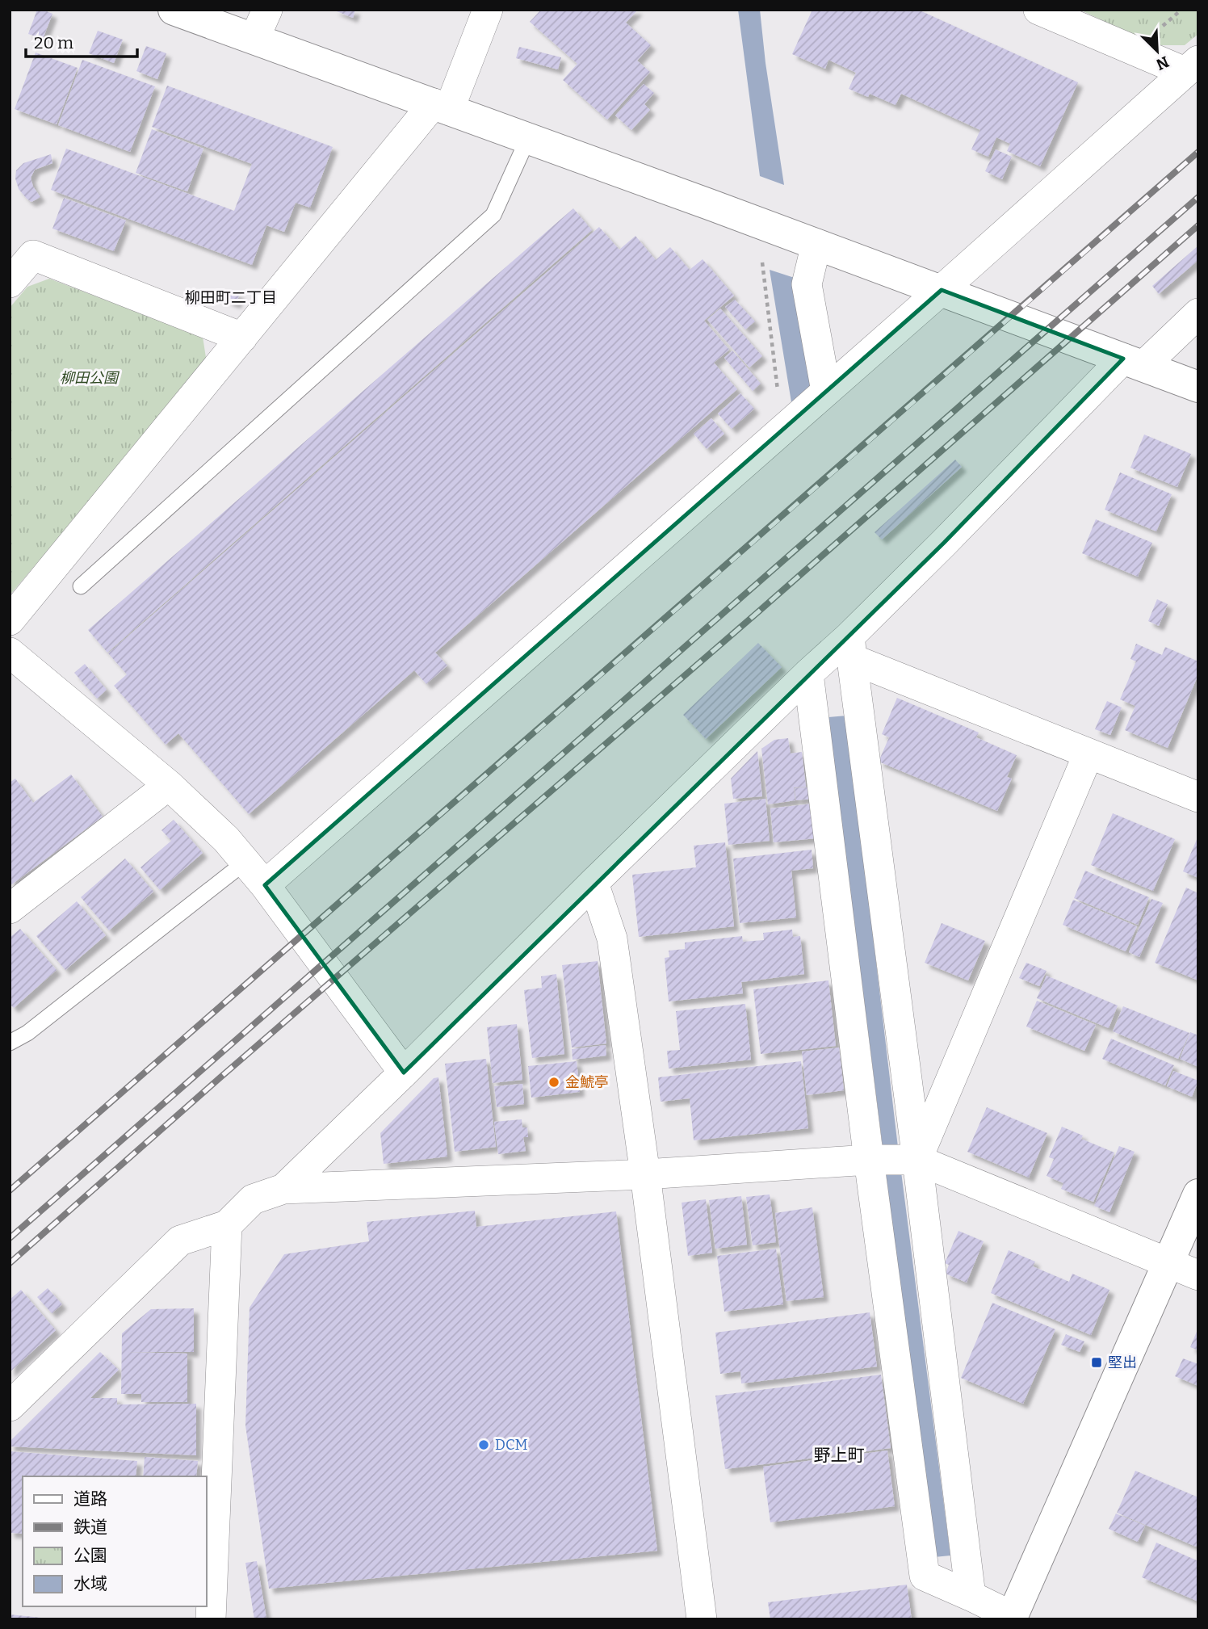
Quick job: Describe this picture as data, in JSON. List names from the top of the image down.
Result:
{
  "districts": ["柳田町二丁目", "野上町"],
  "parks": ["柳田公園"],
  "places": {
    "other": ["金鯱亭", "DCM"],
    "transit": ["堅出"]
  },
  "legend": [
    "道路",
    "鉄道",
    "公園",
    "水域"
  ],
  "scale_bar": "20 m",
  "north": "bottom right"
}
